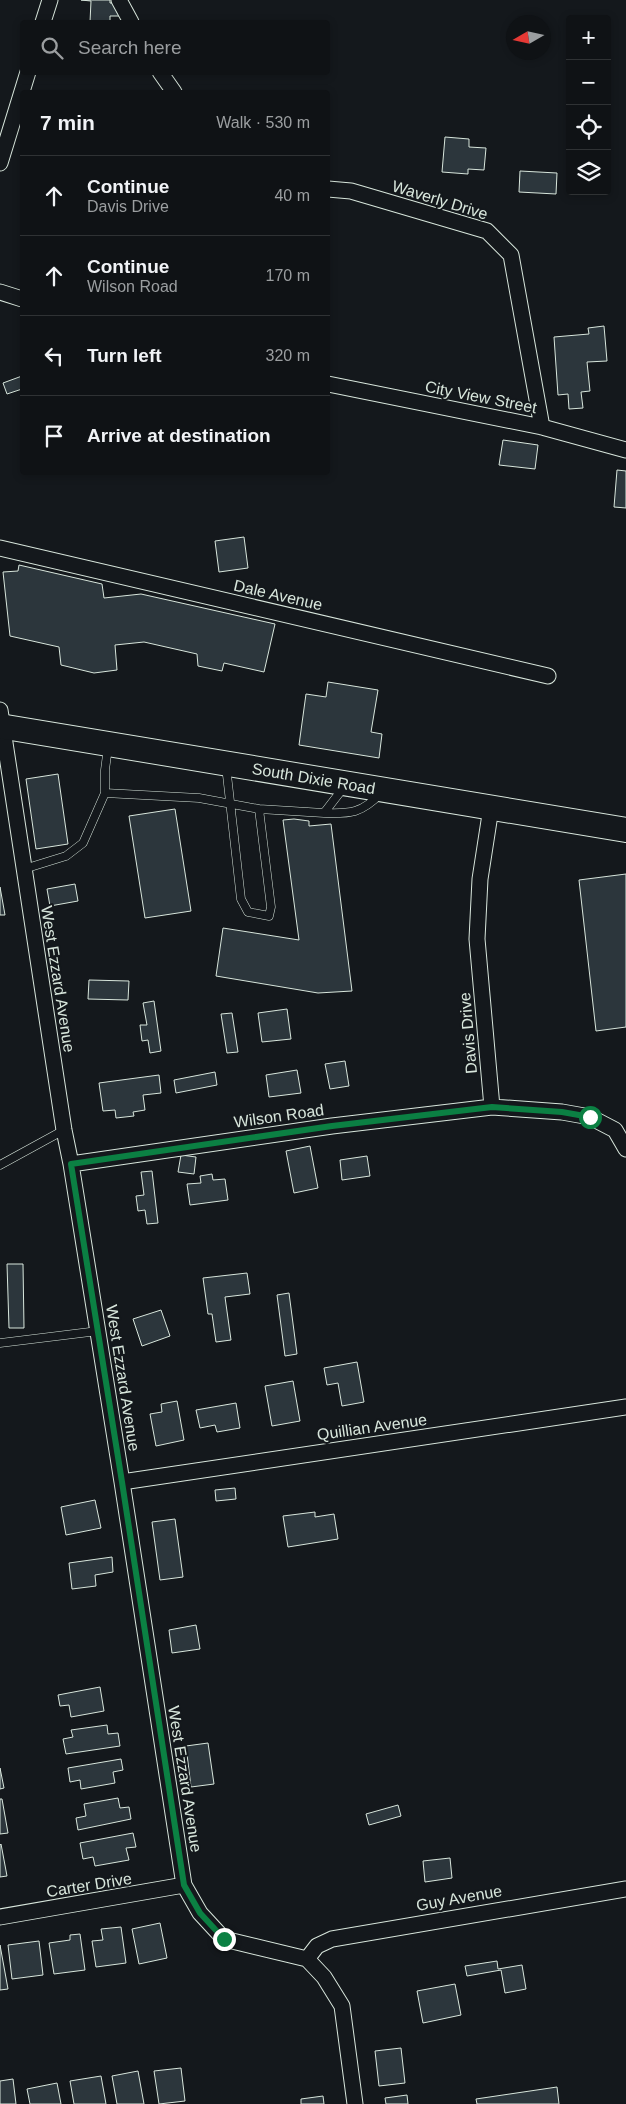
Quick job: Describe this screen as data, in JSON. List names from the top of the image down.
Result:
{
  "streets": {
    "main road": ["South Dixie Road"],
    "street": [
      "Waverly Drive",
      "City View Street",
      "Dale Avenue",
      "West Ezzard Avenue",
      "Davis Drive",
      "Wilson Road",
      "Quillian Avenue",
      "Carter Drive",
      "Guy Avenue"
    ]
  },
  "crossings": [
    ["Waverly Drive", "City View Street"],
    ["South Dixie Road", "West Ezzard Avenue"],
    ["South Dixie Road", "Davis Drive"],
    ["West Ezzard Avenue", "Wilson Road"],
    ["West Ezzard Avenue", "Quillian Avenue"],
    ["West Ezzard Avenue", "Carter Drive"],
    ["West Ezzard Avenue", "Guy Avenue"],
    ["Davis Drive", "Wilson Road"]
  ],
  "north": "left",
  "page": {
    "map_buttons": ["+", "−"],
    "search": "Search here",
    "heading": ["7 min", "Walk · 530 m"],
    "list": [
      ["Continue", "Davis Drive", "40 m"],
      ["Continue", "Wilson Road", "170 m"],
      ["Turn left", "320 m"],
      "Arrive at destination"
    ]
  }
}
